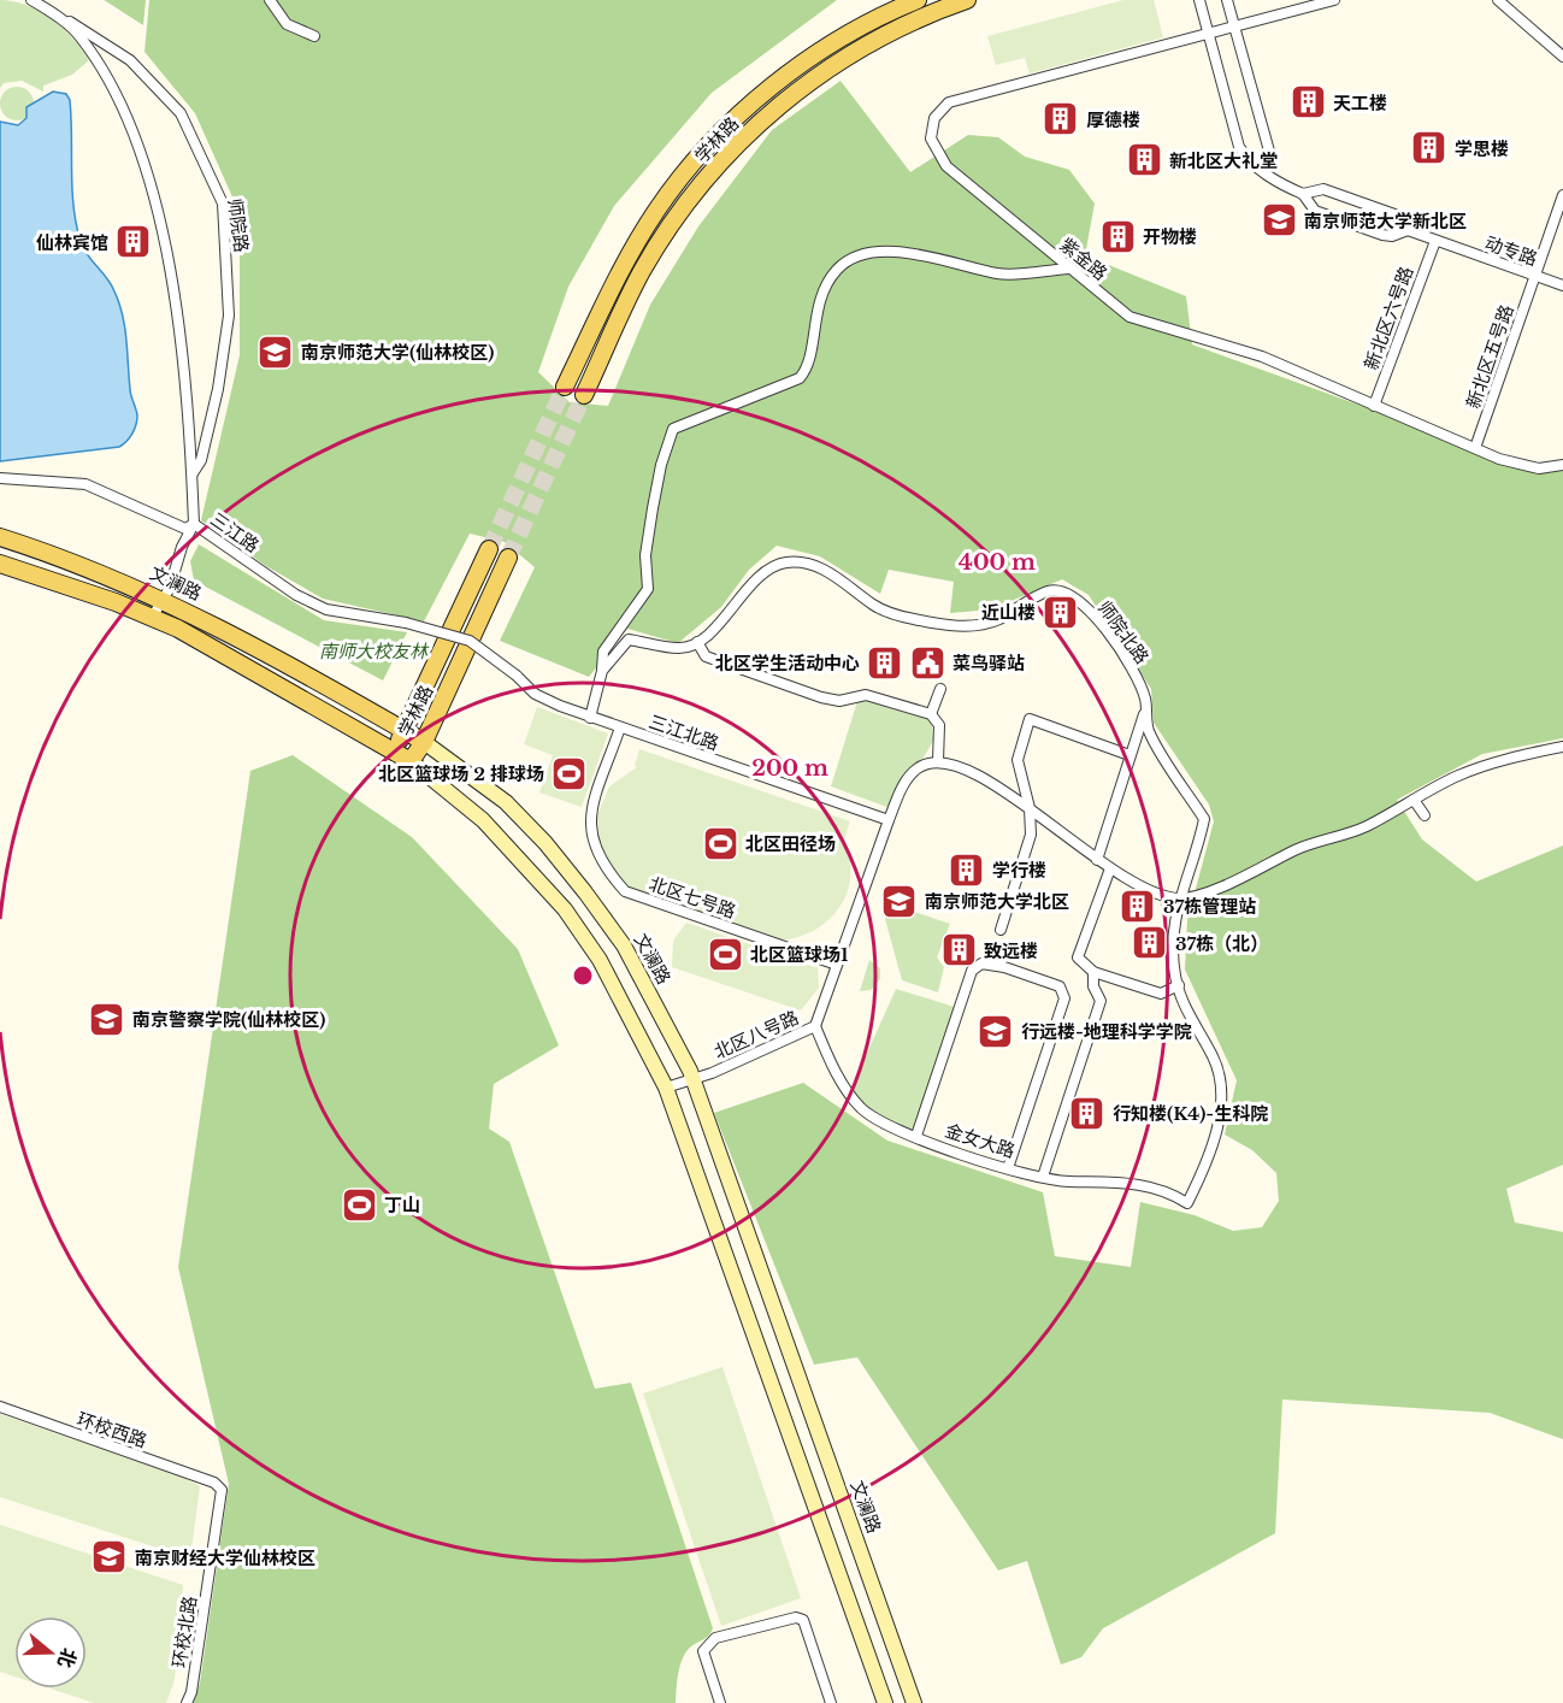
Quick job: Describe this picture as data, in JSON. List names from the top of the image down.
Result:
{
  "streets": {
    "main road": ["学林路", "文澜路"],
    "street": [
      "师院路",
      "动专路",
      "紫金路",
      "新北区六号路",
      "新北区五号路",
      "三江路",
      "师院北路",
      "三江北路",
      "北区七号路",
      "北区八号路",
      "金女大路",
      "环校西路",
      "环校北路"
    ]
  },
  "crossings": [
    ["学林路", "三江路"],
    ["学林路", "文澜路"],
    ["学林路", "三江北路"],
    ["师院路", "三江路"],
    ["师院路", "文澜路"],
    ["动专路", "新北区六号路"],
    ["动专路", "新北区五号路"],
    ["紫金路", "新北区六号路"],
    ["紫金路", "新北区五号路"],
    ["三江路", "三江北路"],
    ["文澜路", "北区八号路"],
    ["师院北路", "金女大路"],
    ["三江北路", "北区七号路"],
    ["北区八号路", "金女大路"],
    ["环校西路", "环校北路"]
  ],
  "parks": ["南师大校友林"],
  "places": {
    "building": [
      "天工楼",
      "厚德楼",
      "学思楼",
      "新北区大礼堂",
      "开物楼",
      "仙林宾馆",
      "近山楼",
      "北区学生活动中心",
      "学行楼",
      "37栋管理站",
      "37栋（北）",
      "致远楼",
      "行知楼(K4)-生科院"
    ],
    "school or university": [
      "南京师范大学新北区",
      "南京师范大学(仙林校区)",
      "南京师范大学北区",
      "南京警察学院(仙林校区)",
      "行远楼-地理科学学院",
      "南京财经大学仙林校区"
    ],
    "public building": ["菜鸟驿站"],
    "sports": [
      "北区篮球场 2 排球场",
      "北区田径场",
      "北区篮球场1",
      "丁山"
    ]
  },
  "north": "right",
  "rings": ["400 m", "200 m"]
}
